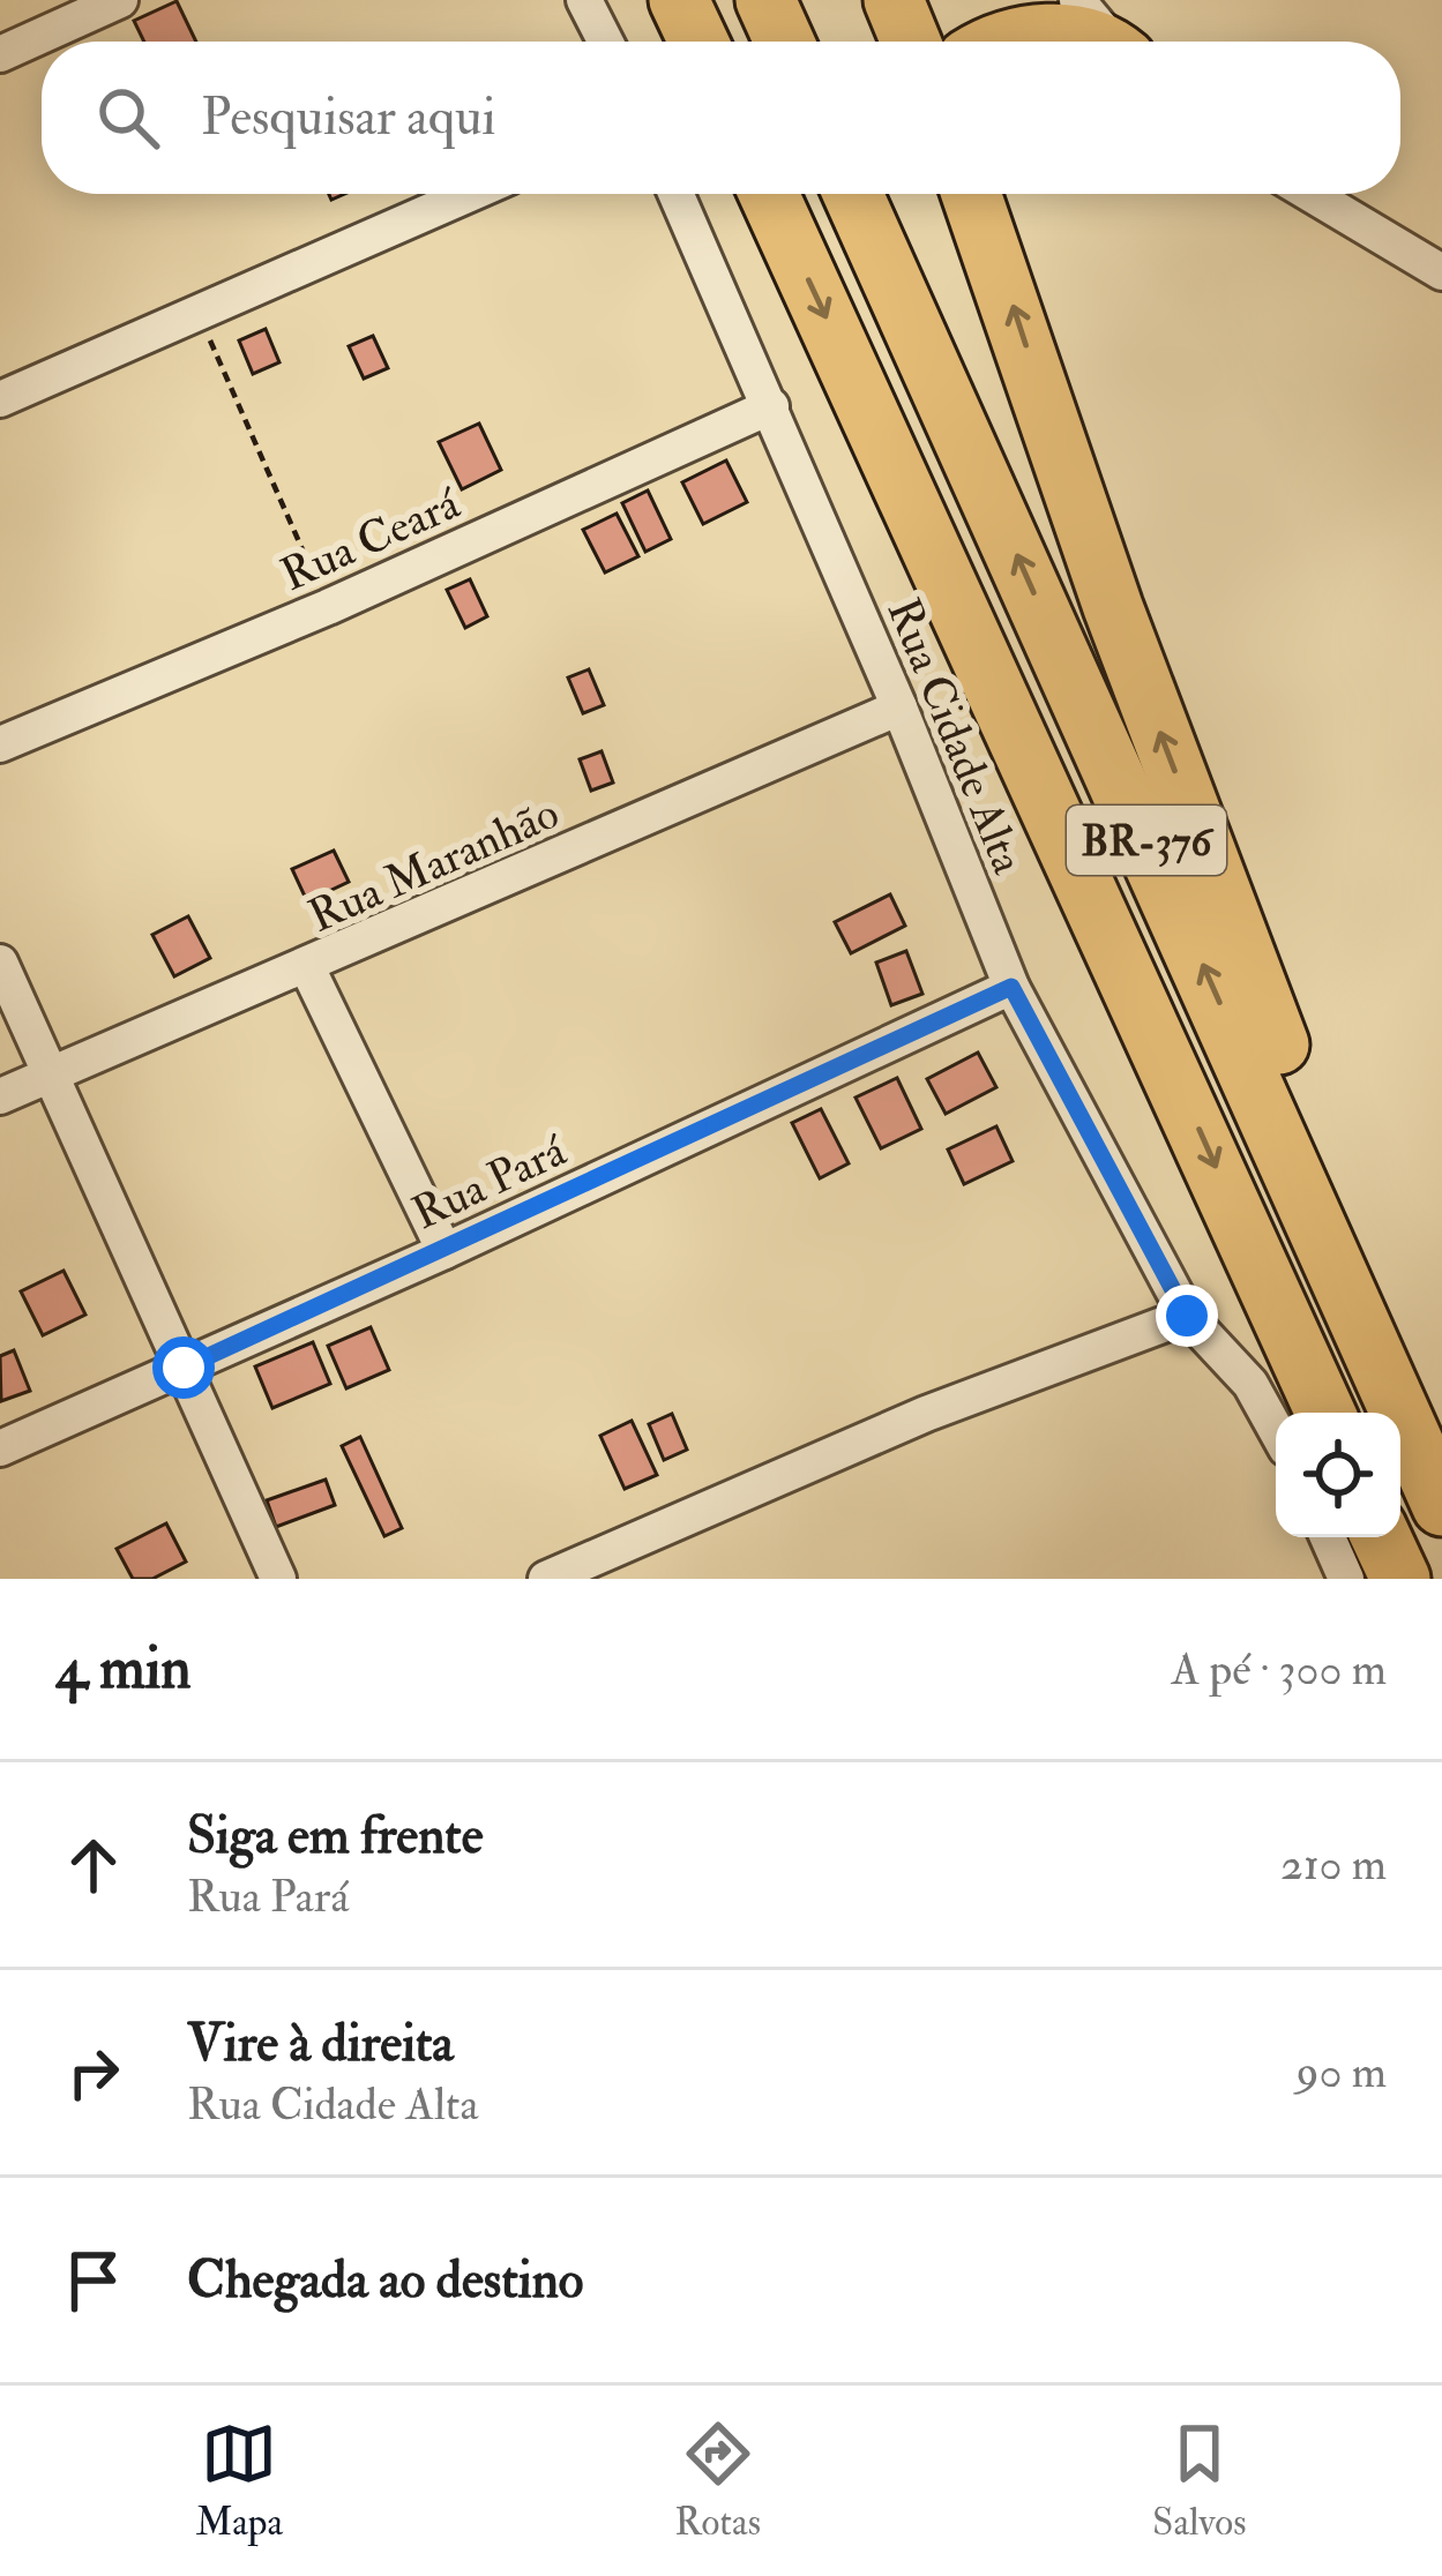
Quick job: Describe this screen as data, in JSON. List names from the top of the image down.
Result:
{
  "streets": {
    "highway": ["BR-376"],
    "street": [
      "Rua Ceará",
      "Rua Cidade Alta",
      "Rua Maranhão",
      "Rua Pará"
    ]
  },
  "crossings": [
    ["Rua Ceará", "Rua Cidade Alta"],
    ["Rua Cidade Alta", "Rua Maranhão"],
    ["Rua Cidade Alta", "Rua Pará"]
  ],
  "page": {
    "search": "Pesquisar aqui",
    "heading": ["4 min", "A pé · 300 m"],
    "list": [
      ["Siga em frente", "Rua Pará", "210 m"],
      ["Vire à direita", "Rua Cidade Alta", "90 m"],
      "Chegada ao destino"
    ],
    "nav": ["Mapa", "Rotas", "Salvos"]
  }
}
